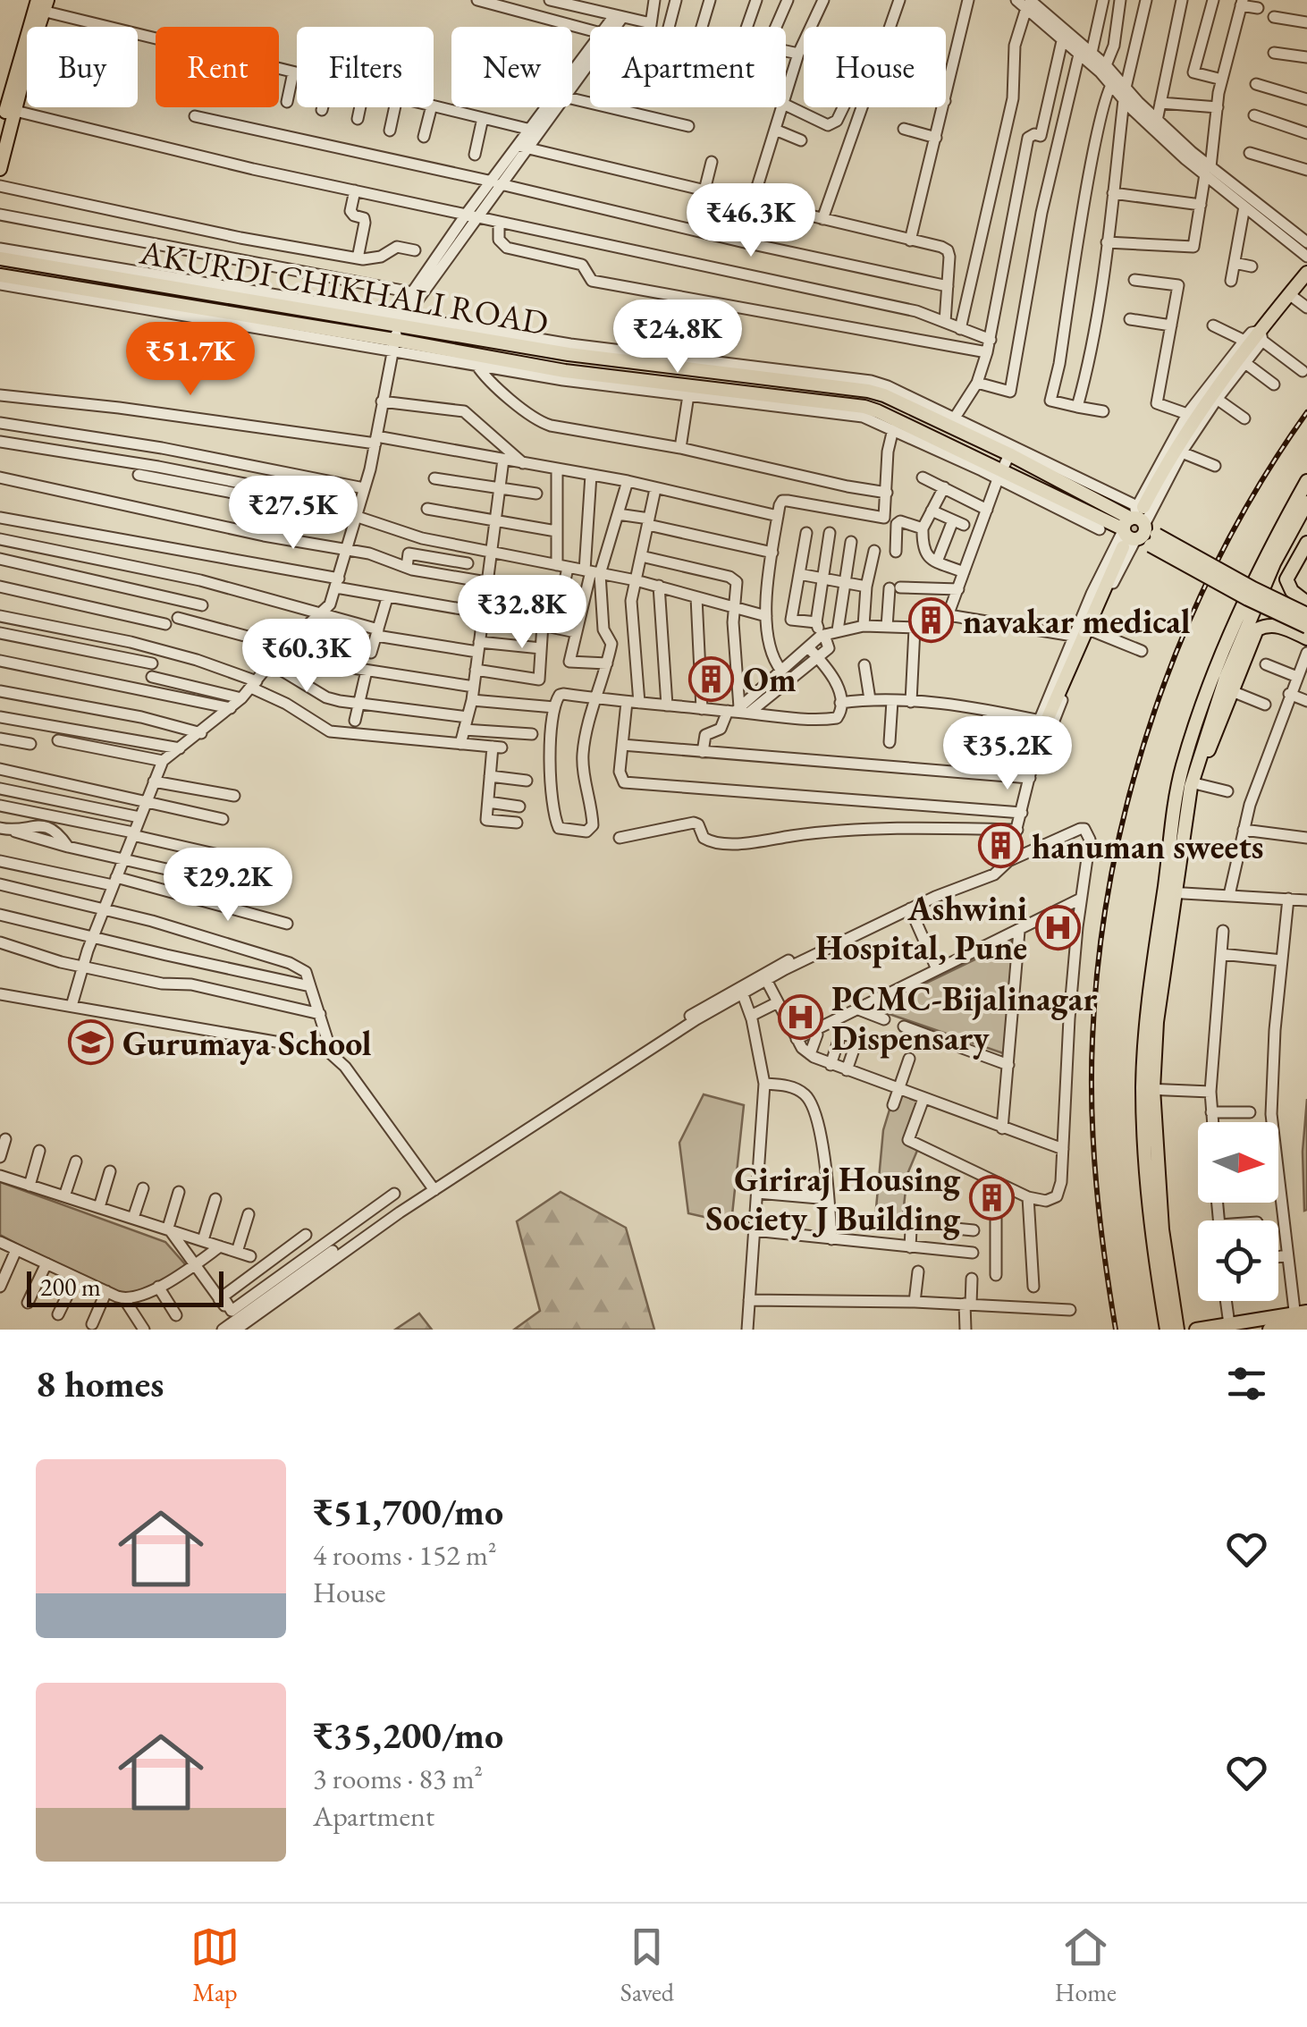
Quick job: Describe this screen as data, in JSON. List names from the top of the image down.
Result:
{
  "streets": {
    "main road": ["AKURDI CHIKHALI ROAD"]
  },
  "places": {
    "building": [
      "navakar medical",
      "Om",
      "hanuman sweets",
      "Giriraj Housing Society J Building"
    ],
    "hospital": ["Ashwini Hospital, Pune", "PCMC-Bijalinagar Dispensary"],
    "school or university": ["Gurumaya School"]
  },
  "scale_bar": "200 m",
  "north": "right",
  "page": {
    "chip": [
      "Buy",
      "Rent",
      "Filters",
      "New",
      "Apartment",
      "House"
    ],
    "price": [
      "₹46.3K",
      "₹24.8K",
      "₹51.7K",
      "₹27.5K",
      "₹32.8K",
      "₹60.3K",
      "₹35.2K",
      "₹29.2K"
    ],
    "scale": "200 m",
    "heading": "8 homes",
    "list": [
      {
        "name": "₹51,700/mo",
        "note": "4 rooms · 152 m² · House"
      },
      {
        "name": "₹35,200/mo",
        "note": "3 rooms · 83 m² · Apartment"
      }
    ],
    "tabs": ["Map", "Saved", "Home"]
  }
}
